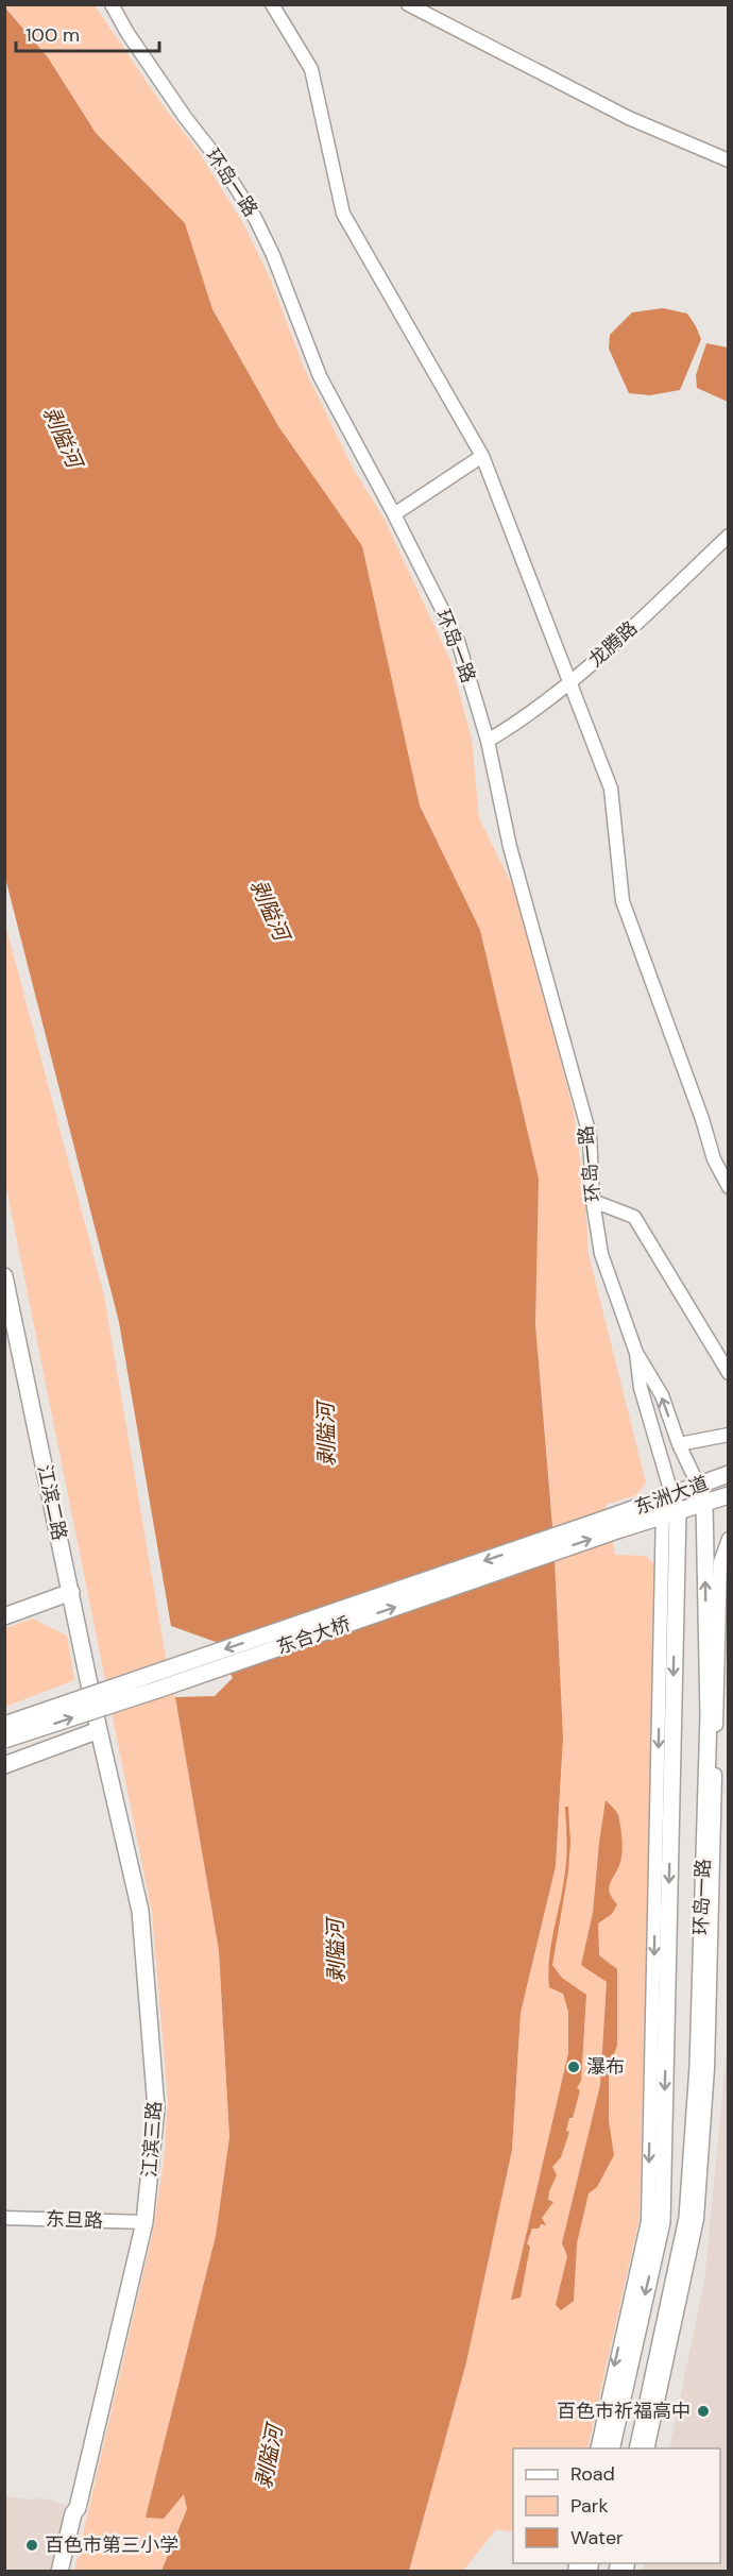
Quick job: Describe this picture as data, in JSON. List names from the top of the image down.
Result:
{
  "streets": {
    "main road": [
      "环岛一路",
      "东洲大道",
      "江滨二路",
      "东合大桥",
      "江滨三路"
    ],
    "street": ["龙腾路", "东旦路"]
  },
  "crossings": [
    ["环岛一路", "龙腾路"],
    ["环岛一路", "东洲大道"],
    ["东洲大道", "东合大桥"],
    ["江滨二路", "江滨三路"],
    ["江滨三路", "东旦路"]
  ],
  "water": ["剥隘河"],
  "places": ["瀑布", "百色市祈福高中", "百色市第三小学"],
  "legend": ["Road", "Park", "Water"],
  "scale_bar": "100 m"
}
